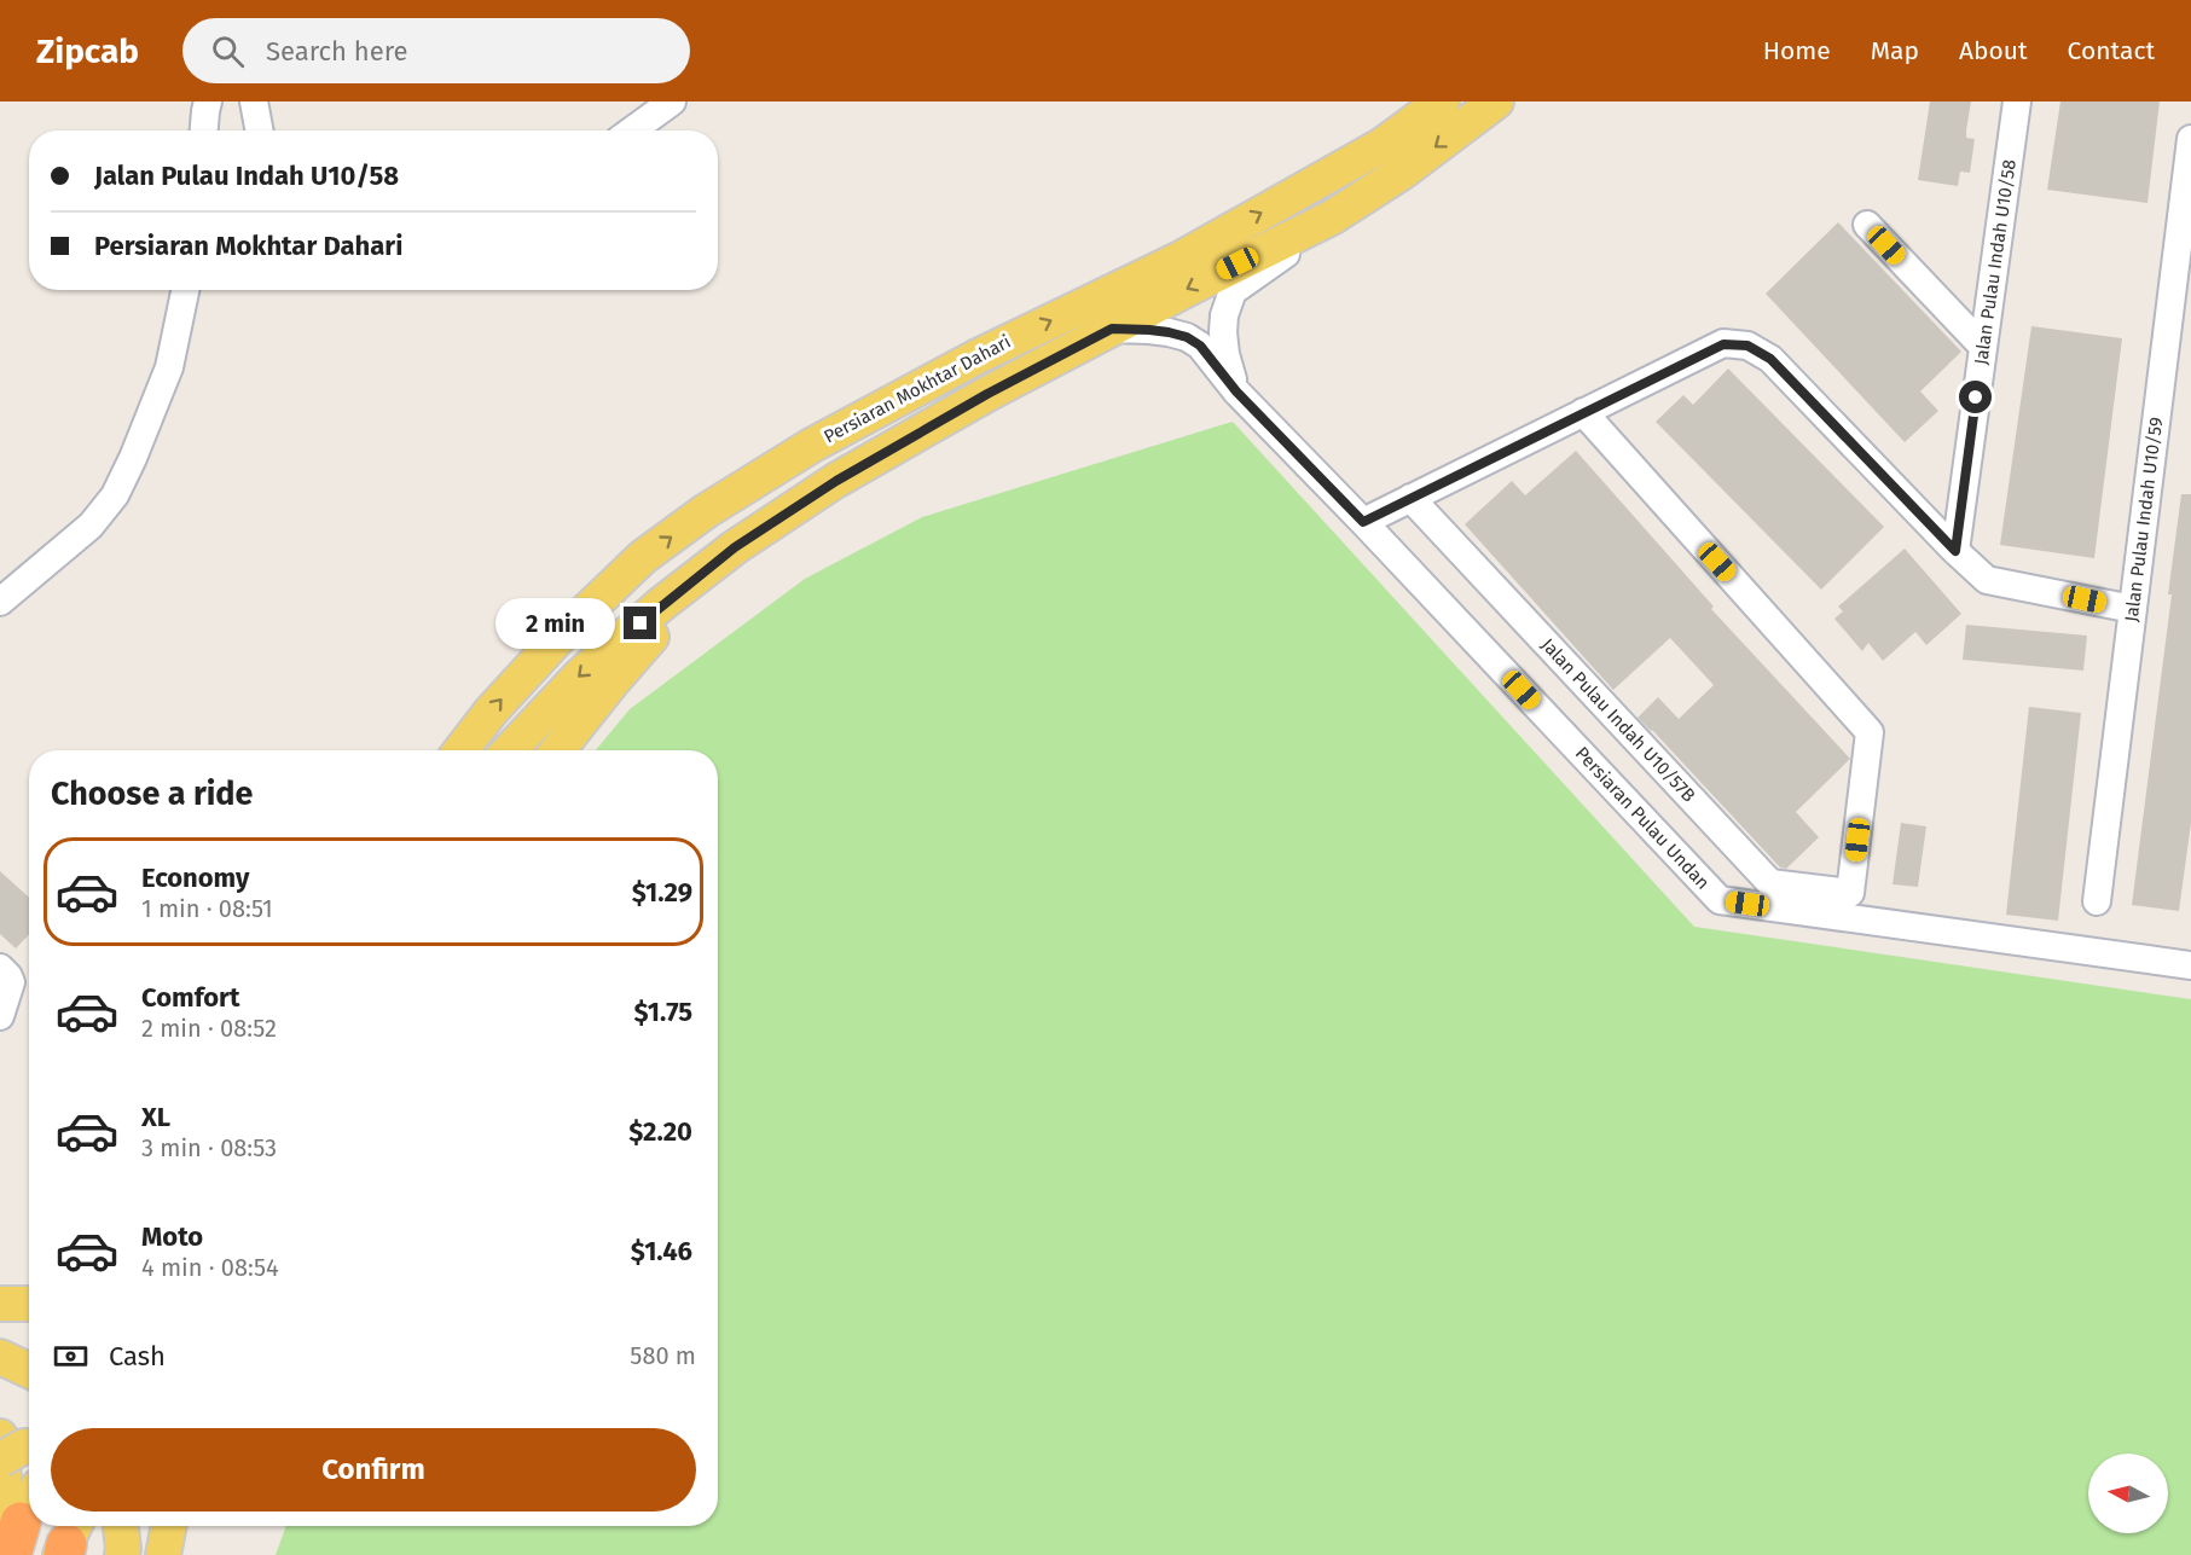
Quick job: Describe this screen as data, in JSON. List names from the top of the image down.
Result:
{
  "streets": {
    "main road": ["Persiaran Mokhtar Dahari"],
    "street": [
      "Jalan Pulau Indah U10/58",
      "Jalan Pulau Indah U10/59",
      "Jalan Pulau Indah U10/57B",
      "Persiaran Pulau Undan"
    ]
  },
  "crossings": [
    ["Persiaran Mokhtar Dahari", "Persiaran Pulau Undan"]
  ],
  "north": "left",
  "page": {
    "header": "Zipcab",
    "search": "Search here",
    "nav": [
      "Home",
      "Map",
      "About",
      "Contact"
    ],
    "banner": ["Jalan Pulau Indah U10/58", "Persiaran Mokhtar Dahari"],
    "bubble": "2 min",
    "heading": "Choose a ride",
    "list": [
      {
        "name": "Economy",
        "note": "1 min · 08:51",
        "value": "$1.29"
      },
      {
        "name": "Comfort",
        "note": "2 min · 08:52",
        "value": "$1.75"
      },
      {
        "name": "XL",
        "note": "3 min · 08:53",
        "value": "$2.20"
      },
      {
        "name": "Moto",
        "note": "4 min · 08:54",
        "value": "$1.46"
      }
    ],
    "pay": ["Cash", "580 m"],
    "buttons": "Confirm"
  }
}
